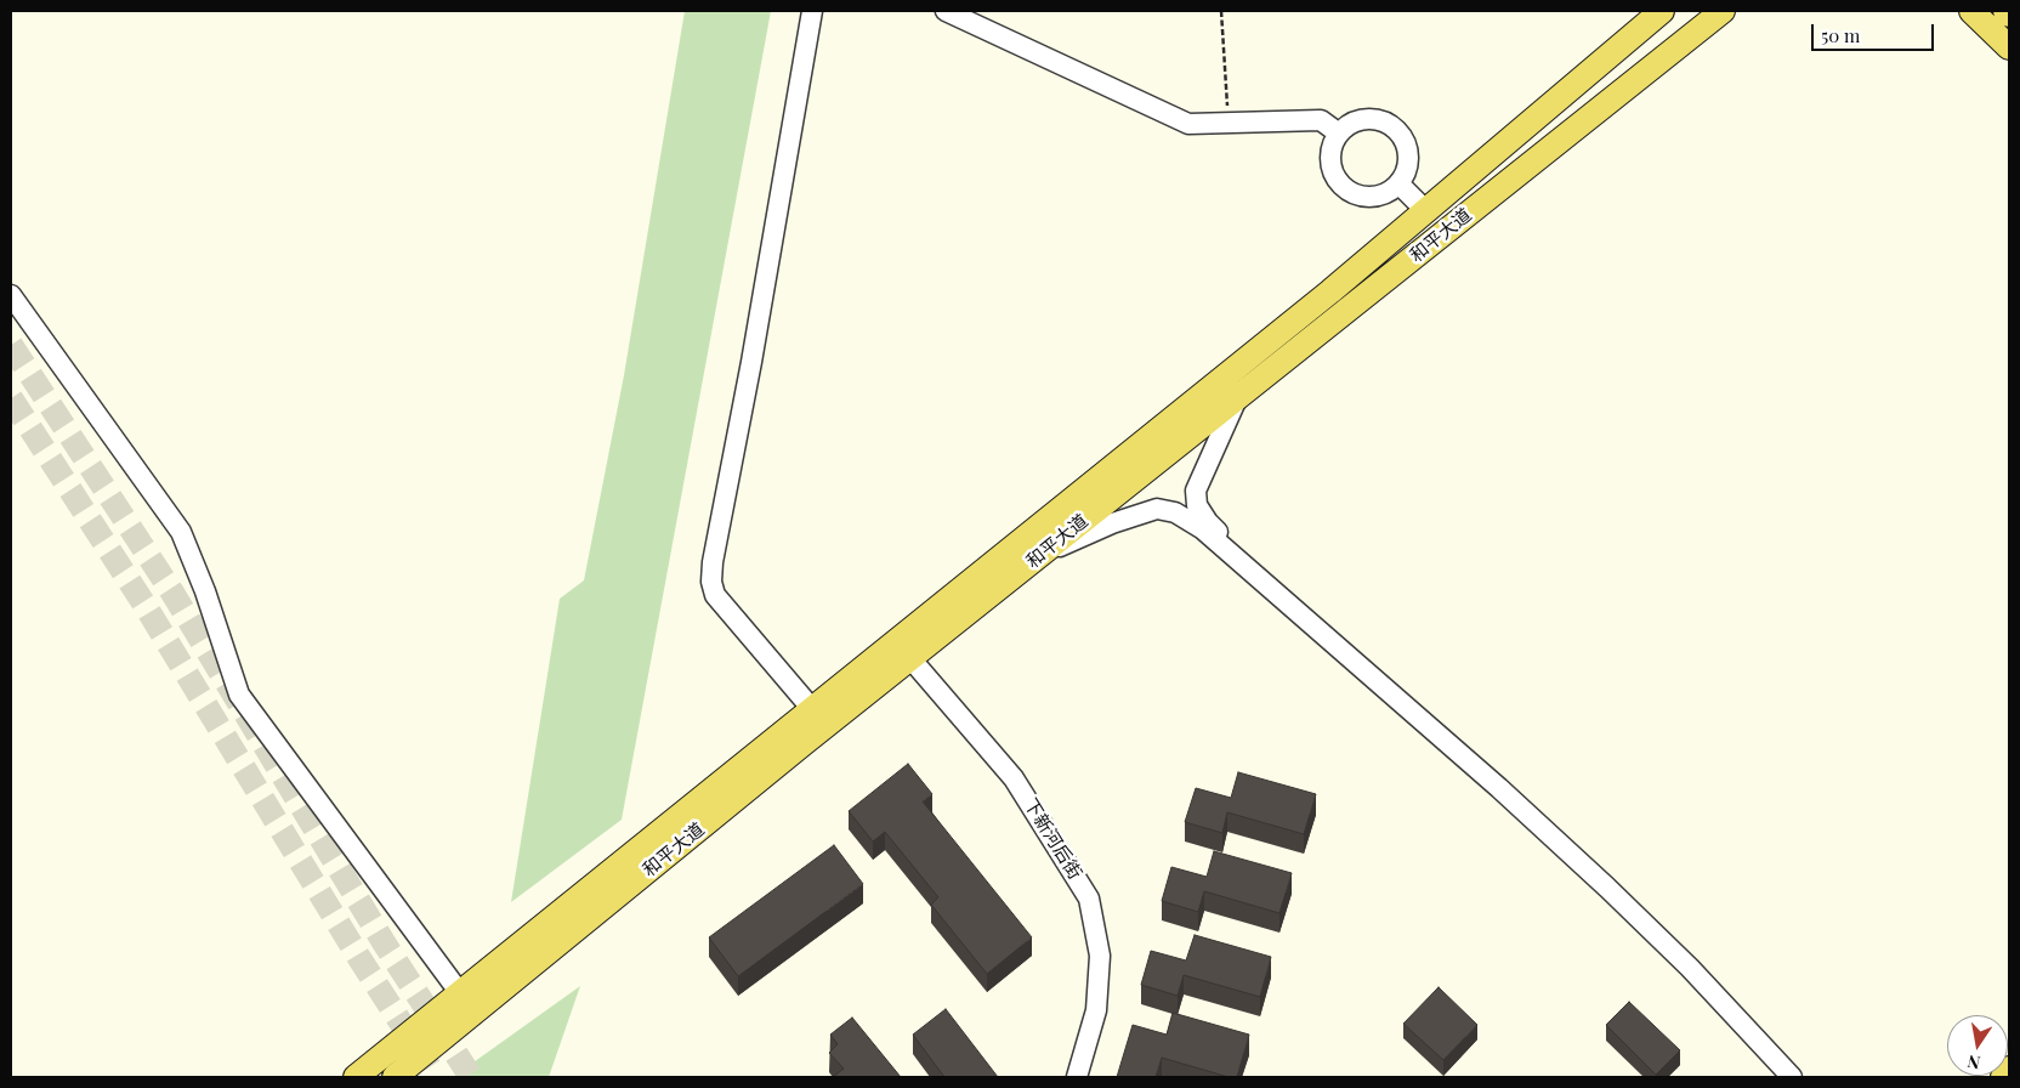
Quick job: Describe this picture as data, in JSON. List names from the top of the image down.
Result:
{
  "streets": {
    "main road": ["和平大道"],
    "street": ["下新河后街"]
  },
  "crossings": [
    ["和平大道", "下新河后街"]
  ],
  "scale_bar": "50 m",
  "north": "bottom"
}
